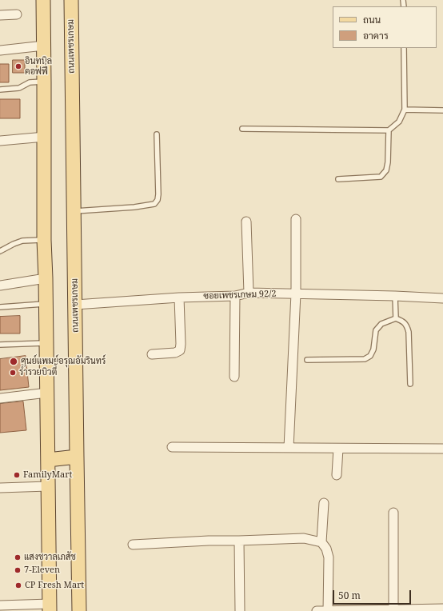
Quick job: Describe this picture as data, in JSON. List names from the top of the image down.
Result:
{
  "streets": {
    "main road": ["ถนนเพชรเกษม"],
    "street": ["ซอยเพชรเกษม 92/2"]
  },
  "crossings": [
    ["ถนนเพชรเกษม", "ซอยเพชรเกษม 92/2"]
  ],
  "places": [
    "อินทนิล คอฟฟี่",
    "ศูนย์แพมย์อรุณอัมรินทร์",
    "ร่ำรวยบิวตี้",
    "FamilyMart",
    "แสงชวาลเภสัช",
    "7-Eleven",
    "CP Fresh Mart"
  ],
  "legend": ["ถนน", "อาคาร"],
  "scale_bar": "50 m"
}
